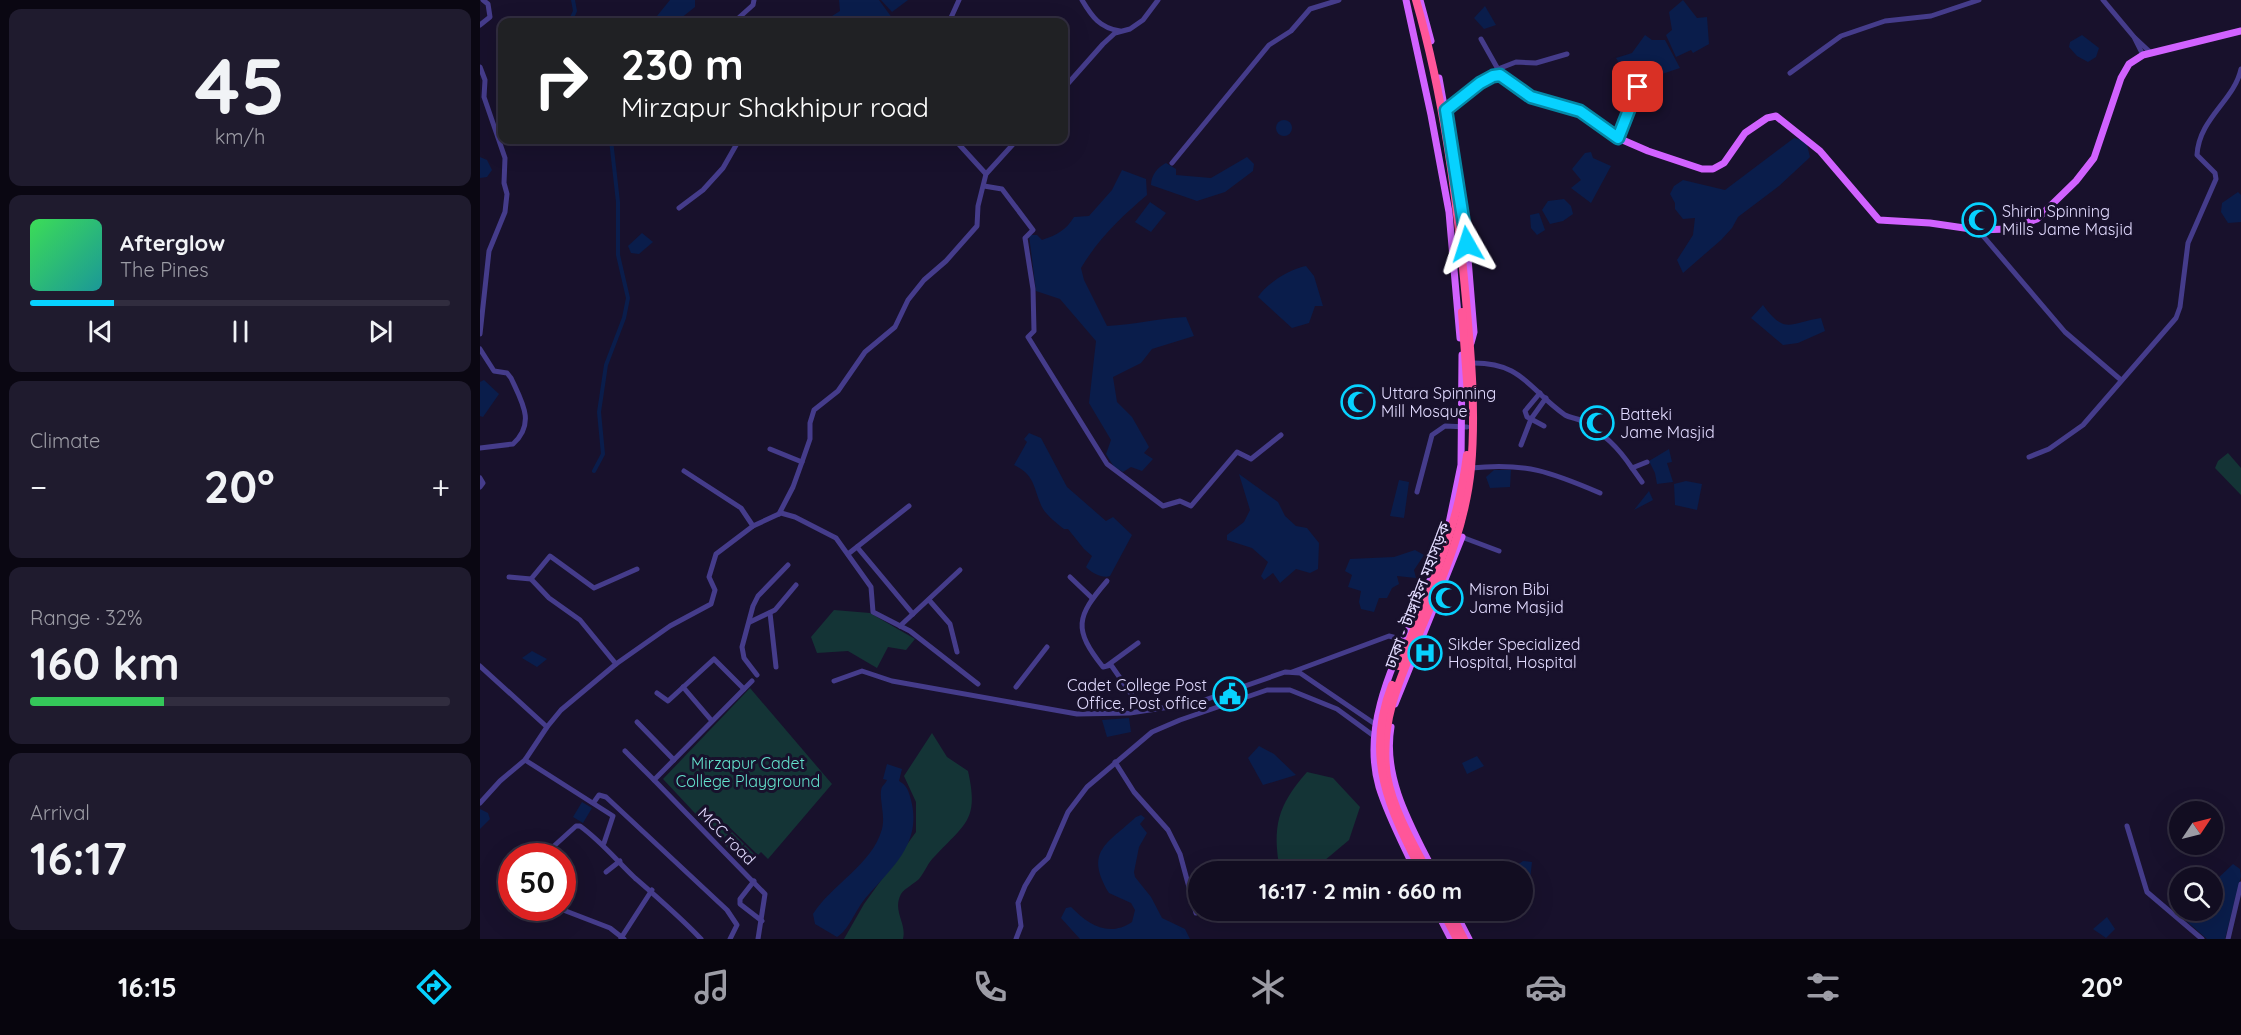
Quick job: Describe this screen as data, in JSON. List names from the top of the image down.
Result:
{
  "streets": {
    "highway": ["ঢাকা - টাঙ্গাইল মহাসড়ক"],
    "street": ["MCC road"]
  },
  "parks": ["Mirzapur Cadet College Playground"],
  "places": {
    "mosque": [
      "Shirin Spinning Mills Jame Masjid",
      "Uttara Spinning Mill Mosque",
      "Batteki Jame Masjid",
      "Misron Bibi Jame Masjid"
    ],
    "hospital": ["Sikder Specialized Hospital, Hospital"],
    "public building": ["Cadet College Post Office, Post office"]
  },
  "north": "top right",
  "page": {
    "tile": [
      ["45", "km/h"],
      "Climate",
      ["Range · 32%", "160 km"],
      ["Arrival", "16:17"]
    ],
    "turn": ["230 m", "Mirzapur Shakhipur road"],
    "song": ["Afterglow", "The Pines"],
    "heat": ["−", "20°", "+"],
    "limit": "50",
    "trip": "16:17 · 2 min · 660 m",
    "tabs": ["16:15", "20°"]
  }
}
